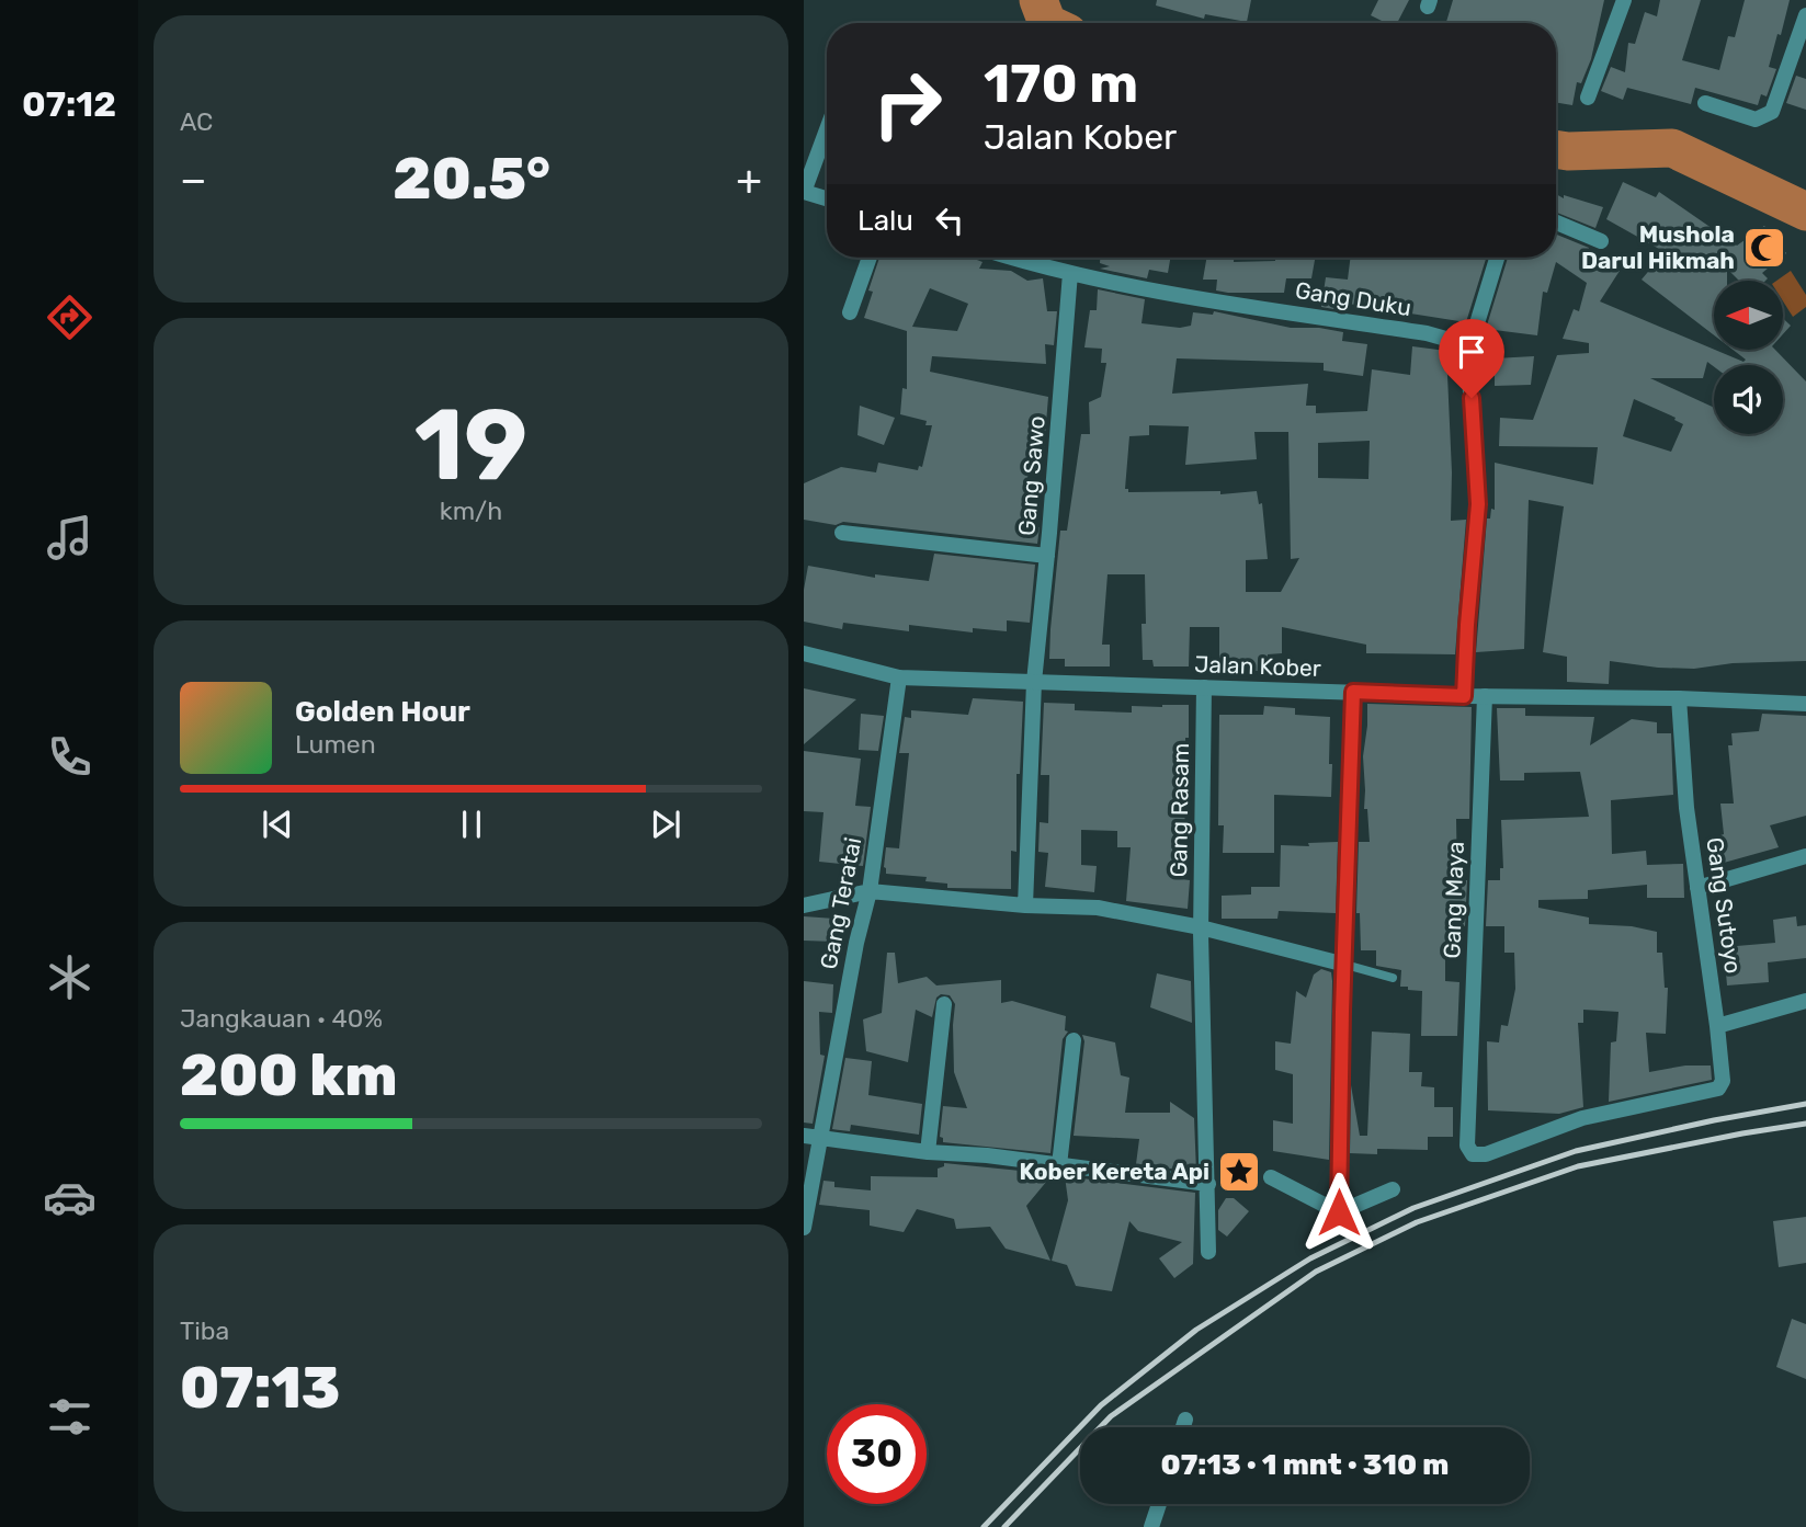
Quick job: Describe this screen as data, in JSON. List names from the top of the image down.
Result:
{
  "streets": {
    "street": [
      "Gang Duku",
      "Gang Sawo",
      "Jalan Kober",
      "Gang Rasam",
      "Gang Maya",
      "Gang Teratai",
      "Gang Sutoyo"
    ]
  },
  "crossings": [
    ["Gang Duku", "Gang Sawo"],
    ["Gang Sawo", "Jalan Kober"],
    ["Jalan Kober", "Gang Rasam"],
    ["Jalan Kober", "Gang Maya"],
    ["Jalan Kober", "Gang Teratai"],
    ["Jalan Kober", "Gang Sutoyo"],
    ["Gang Maya", "Gang Sutoyo"]
  ],
  "places": {
    "mosque": ["Mushola Darul Hikmah"],
    "place": ["Kober Kereta Api"]
  },
  "north": "left",
  "page": {
    "tabs": "07:12",
    "tile": [
      "AC",
      ["19", "km/h"],
      ["Jangkauan · 40%", "200 km"],
      ["Tiba", "07:13"]
    ],
    "turn": ["170 m", "Jalan Kober"],
    "heat": ["−", "20.5°", "+"],
    "then": "Lalu",
    "song": ["Golden Hour", "Lumen"],
    "limit": "30",
    "trip": "07:13 · 1 mnt · 310 m"
  }
}
